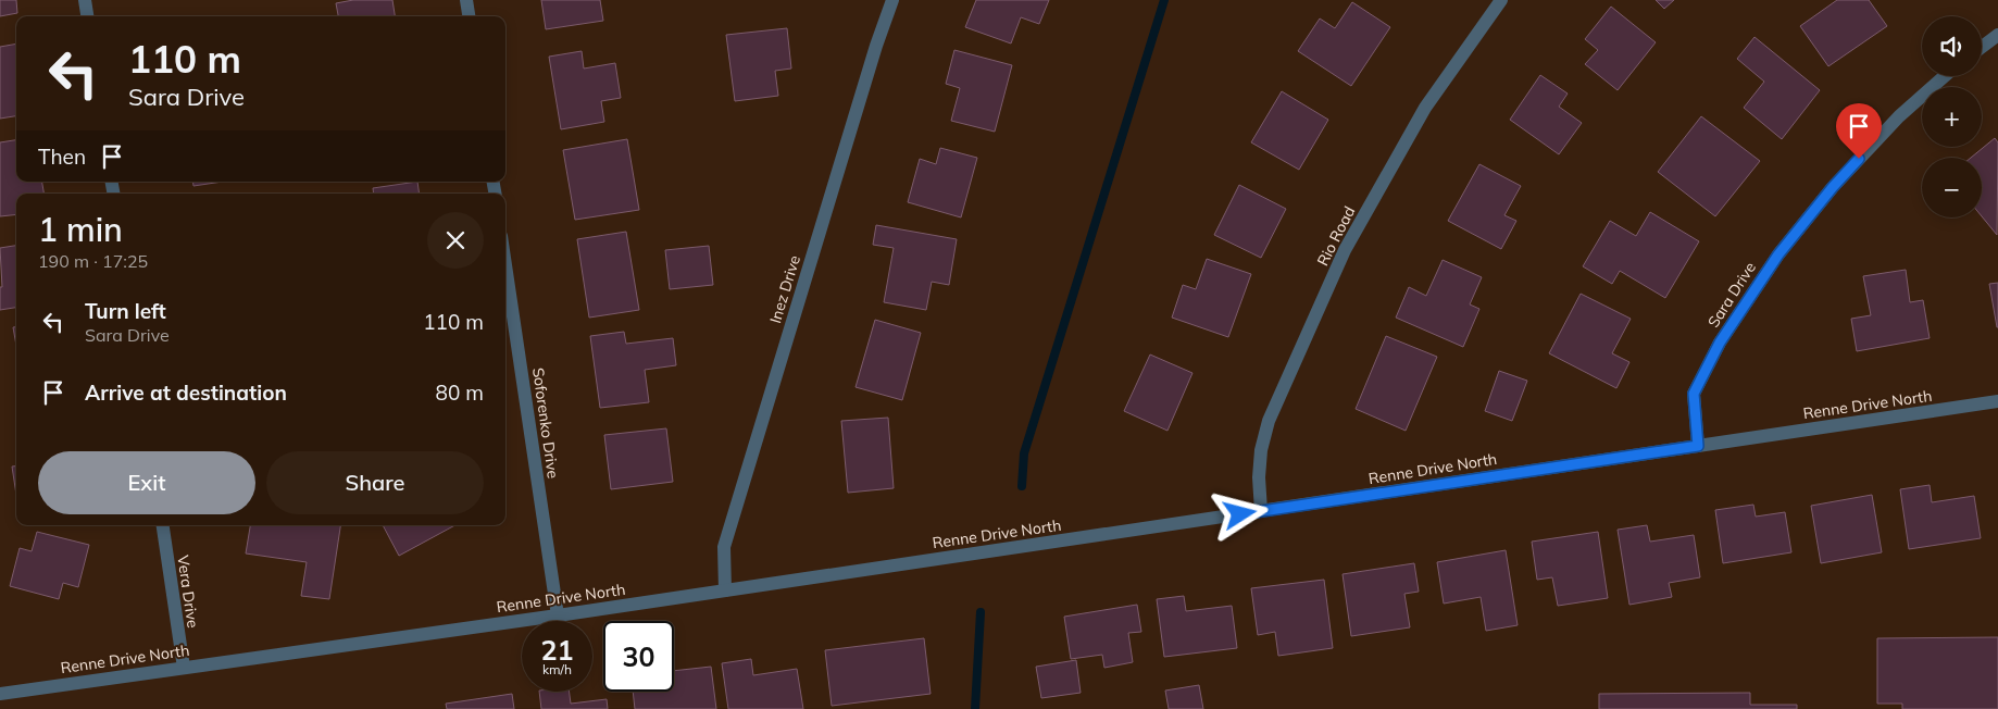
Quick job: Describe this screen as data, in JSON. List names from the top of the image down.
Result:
{
  "streets": {
    "street": [
      "Rio Road",
      "Inez Drive",
      "Sara Drive",
      "Renne Drive North",
      "Soforenko Drive",
      "Vera Drive"
    ]
  },
  "crossings": [
    ["Rio Road", "Renne Drive North"],
    ["Inez Drive", "Renne Drive North"],
    ["Sara Drive", "Renne Drive North"],
    ["Renne Drive North", "Soforenko Drive"],
    ["Renne Drive North", "Vera Drive"]
  ],
  "page": {
    "map_buttons": ["+", "−"],
    "turn": ["110 m", "Sara Drive"],
    "then": "Then",
    "heading": ["1 min", "190 m · 17:25"],
    "list": [
      {
        "name": "Turn left",
        "note": "Sara Drive",
        "value": "110 m"
      },
      {
        "name": "Arrive at destination",
        "value": "80 m"
      }
    ],
    "buttons": ["Exit", "Share"],
    "speed": "21 km/h",
    "limit": "30"
  }
}
